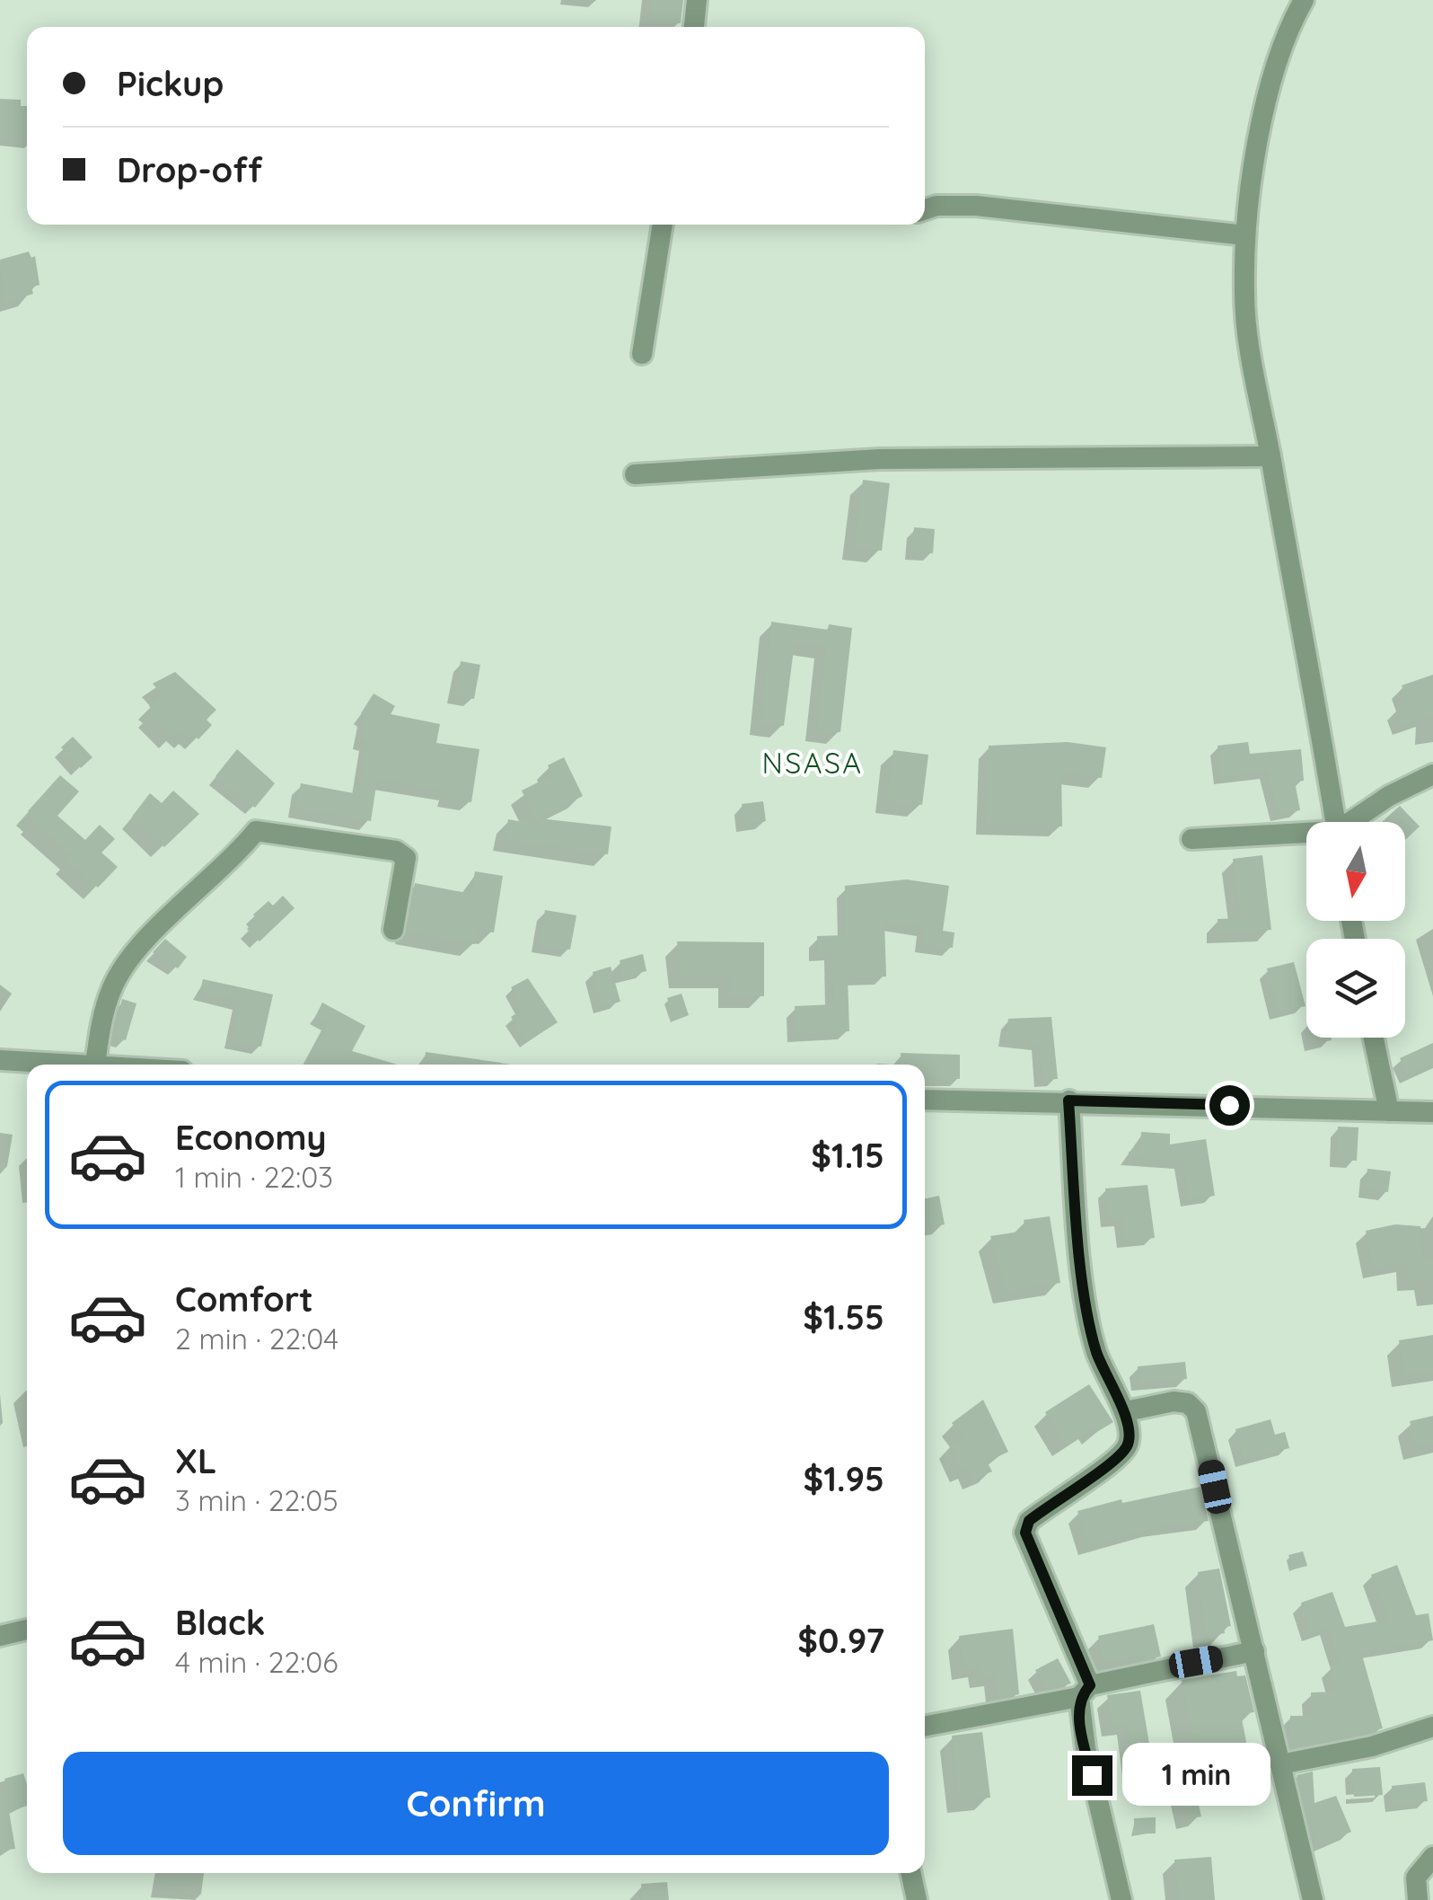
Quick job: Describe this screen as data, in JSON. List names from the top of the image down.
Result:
{
  "districts": ["NSASA"],
  "north": "bottom",
  "page": {
    "banner": ["Pickup", "Drop-off"],
    "list": [
      {
        "name": "Economy",
        "note": "1 min · 22:03",
        "value": "$1.15"
      },
      {
        "name": "Comfort",
        "note": "2 min · 22:04",
        "value": "$1.55"
      },
      {
        "name": "XL",
        "note": "3 min · 22:05",
        "value": "$1.95"
      },
      {
        "name": "Black",
        "note": "4 min · 22:06",
        "value": "$0.97"
      }
    ],
    "buttons": "Confirm",
    "bubble": "1 min"
  }
}
